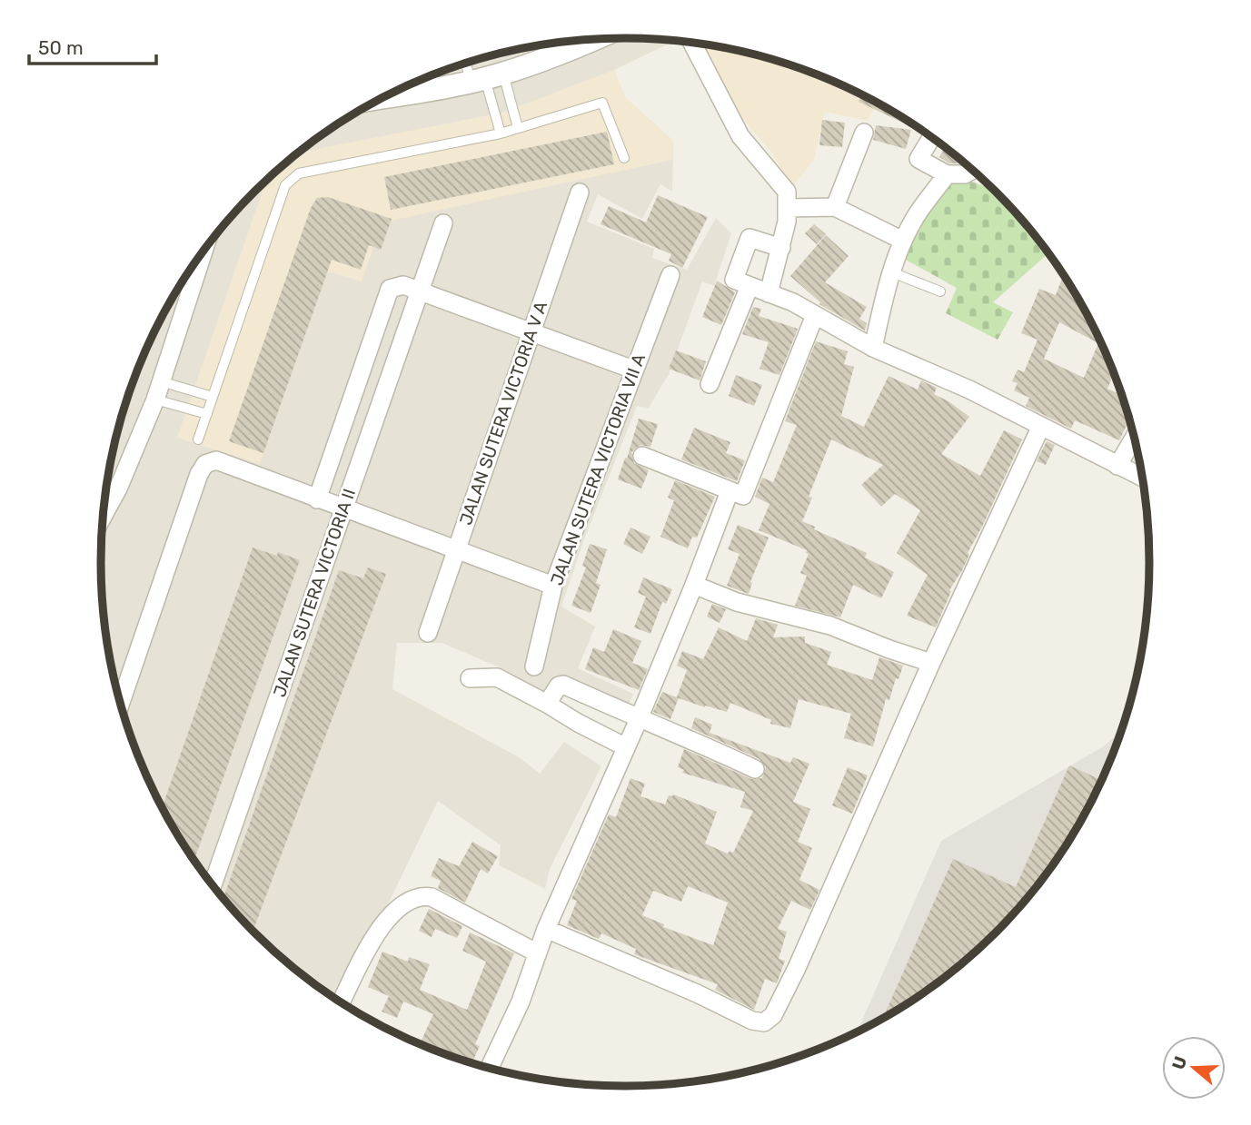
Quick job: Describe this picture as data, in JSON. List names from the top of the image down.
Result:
{
  "streets": {
    "street": ["JALAN SUTERA VICTORIA V A", "JALAN SUTERA VICTORIA VII A", "JALAN SUTERA VICTORIA II"]
  },
  "scale_bar": "50 m",
  "north": "left"
}
